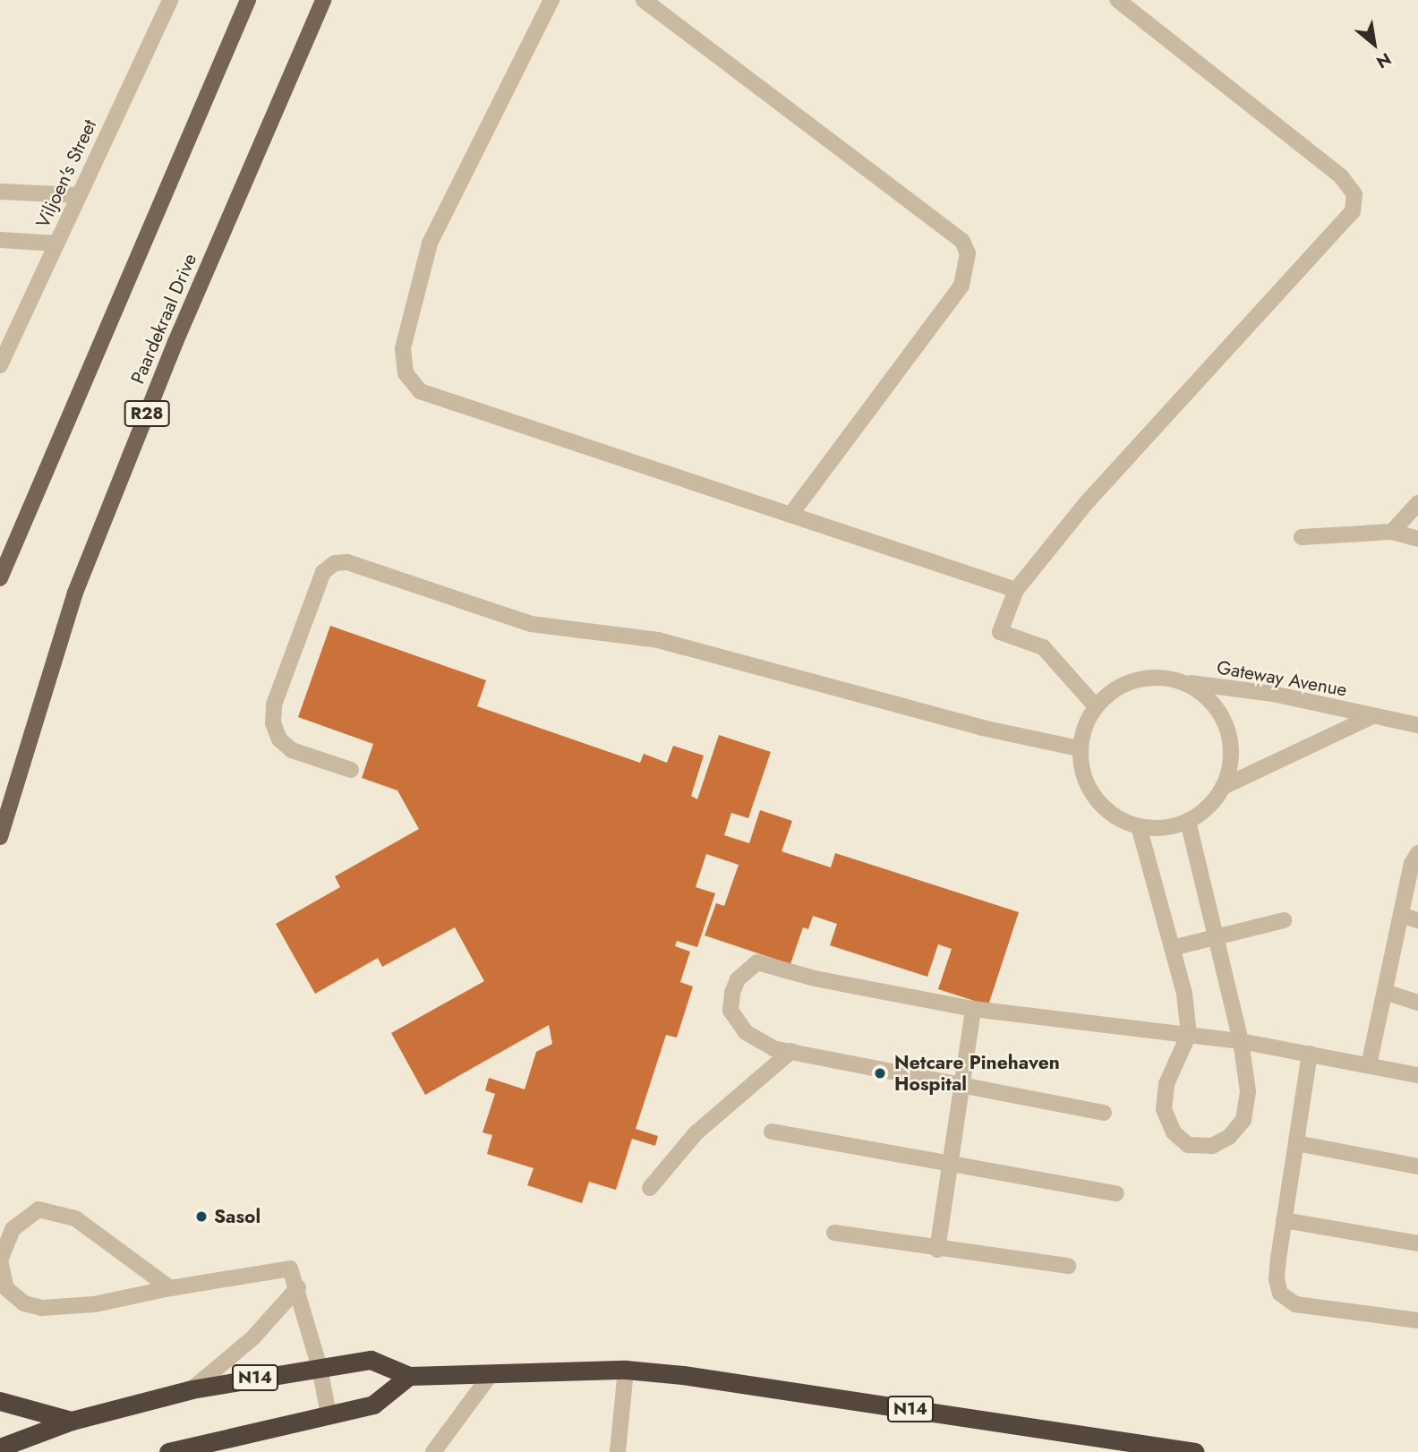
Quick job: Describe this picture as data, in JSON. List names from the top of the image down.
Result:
{
  "streets": {
    "highway": ["N14"],
    "main road": ["Paardekraal Drive", "R28"],
    "street": ["Viljoen's Street", "Gateway Avenue"]
  },
  "places": ["Netcare Pinehaven Hospital", "Sasol"],
  "north": "bottom right"
}
